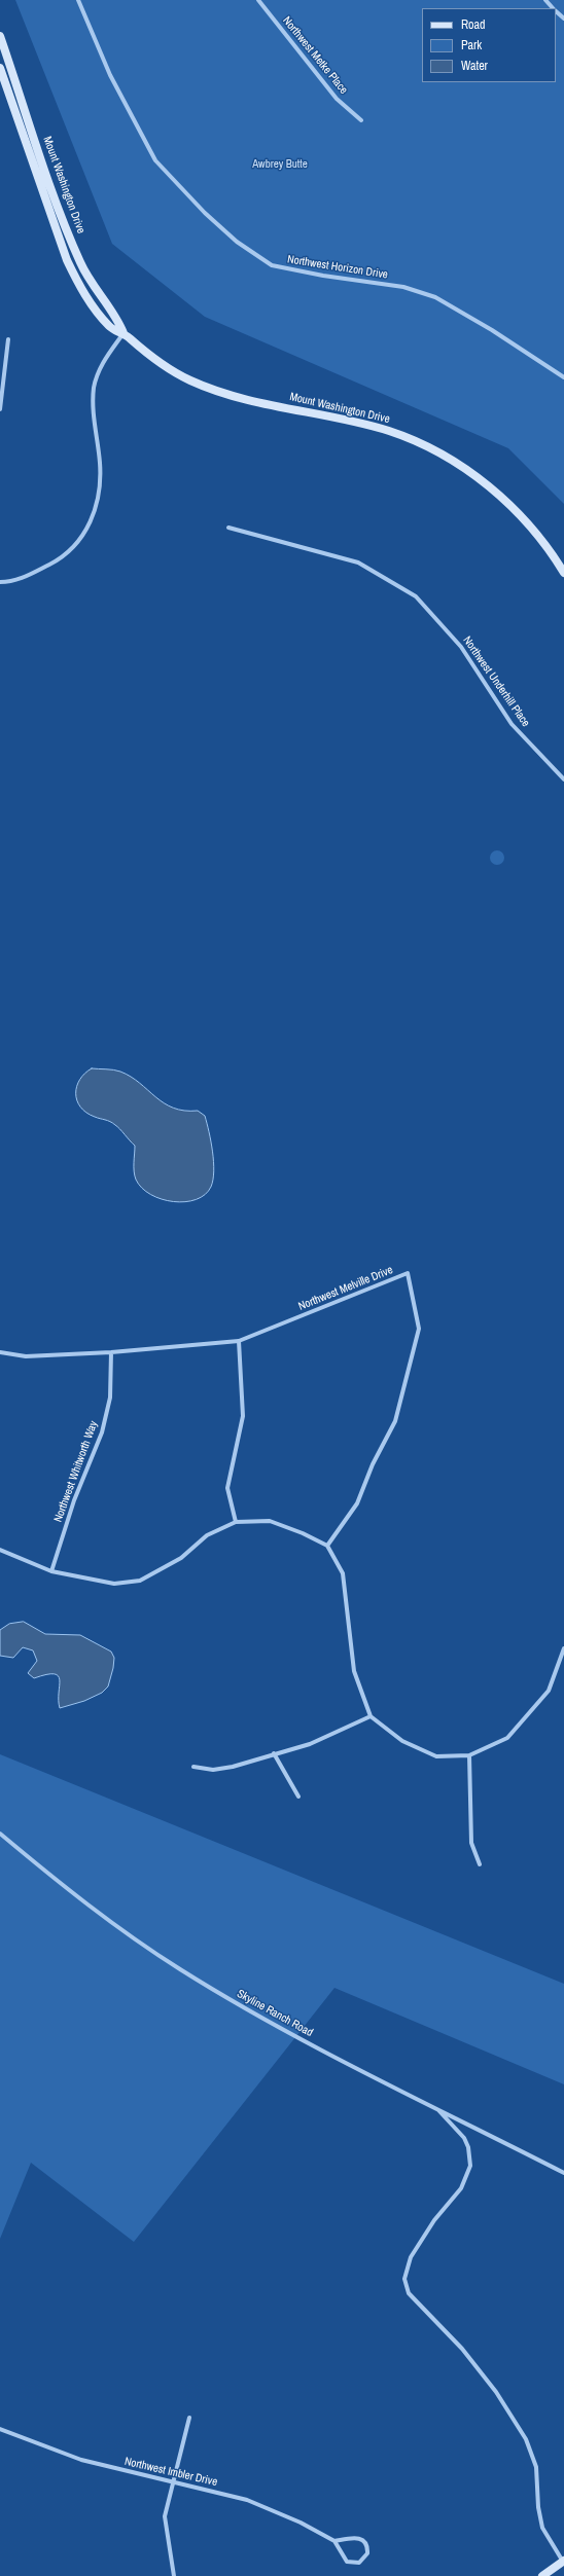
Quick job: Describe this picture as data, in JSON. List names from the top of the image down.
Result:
{
  "streets": {
    "main road": ["Mount Washington Drive"],
    "street": [
      "Northwest Metke Place",
      "Northwest Horizon Drive",
      "Northwest Underhill Place",
      "Northwest Melville Drive",
      "Northwest Whitworth Way",
      "Skyline Ranch Road",
      "Northwest Imbler Drive"
    ]
  },
  "crossings": [
    ["Northwest Melville Drive", "Northwest Whitworth Way"]
  ],
  "parks": ["Awbrey Butte"],
  "legend": ["Road", "Park", "Water"]
}
